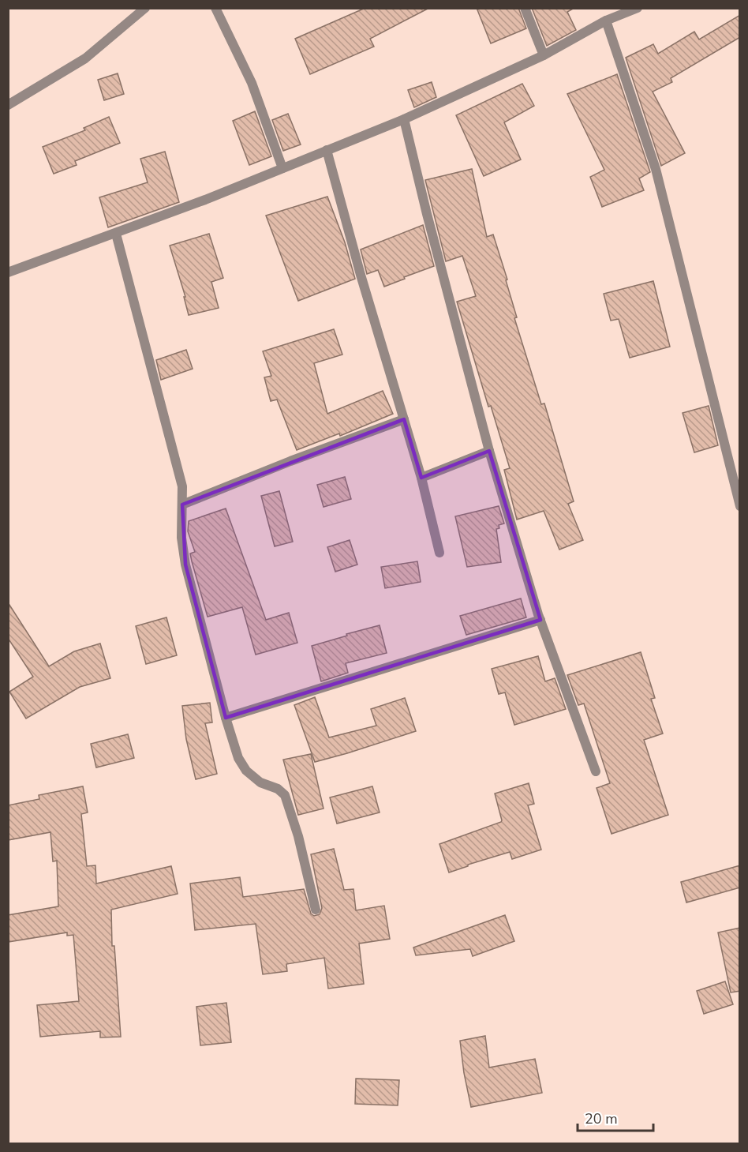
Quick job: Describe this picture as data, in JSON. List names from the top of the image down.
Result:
{
  "scale_bar": "20 m"
}
